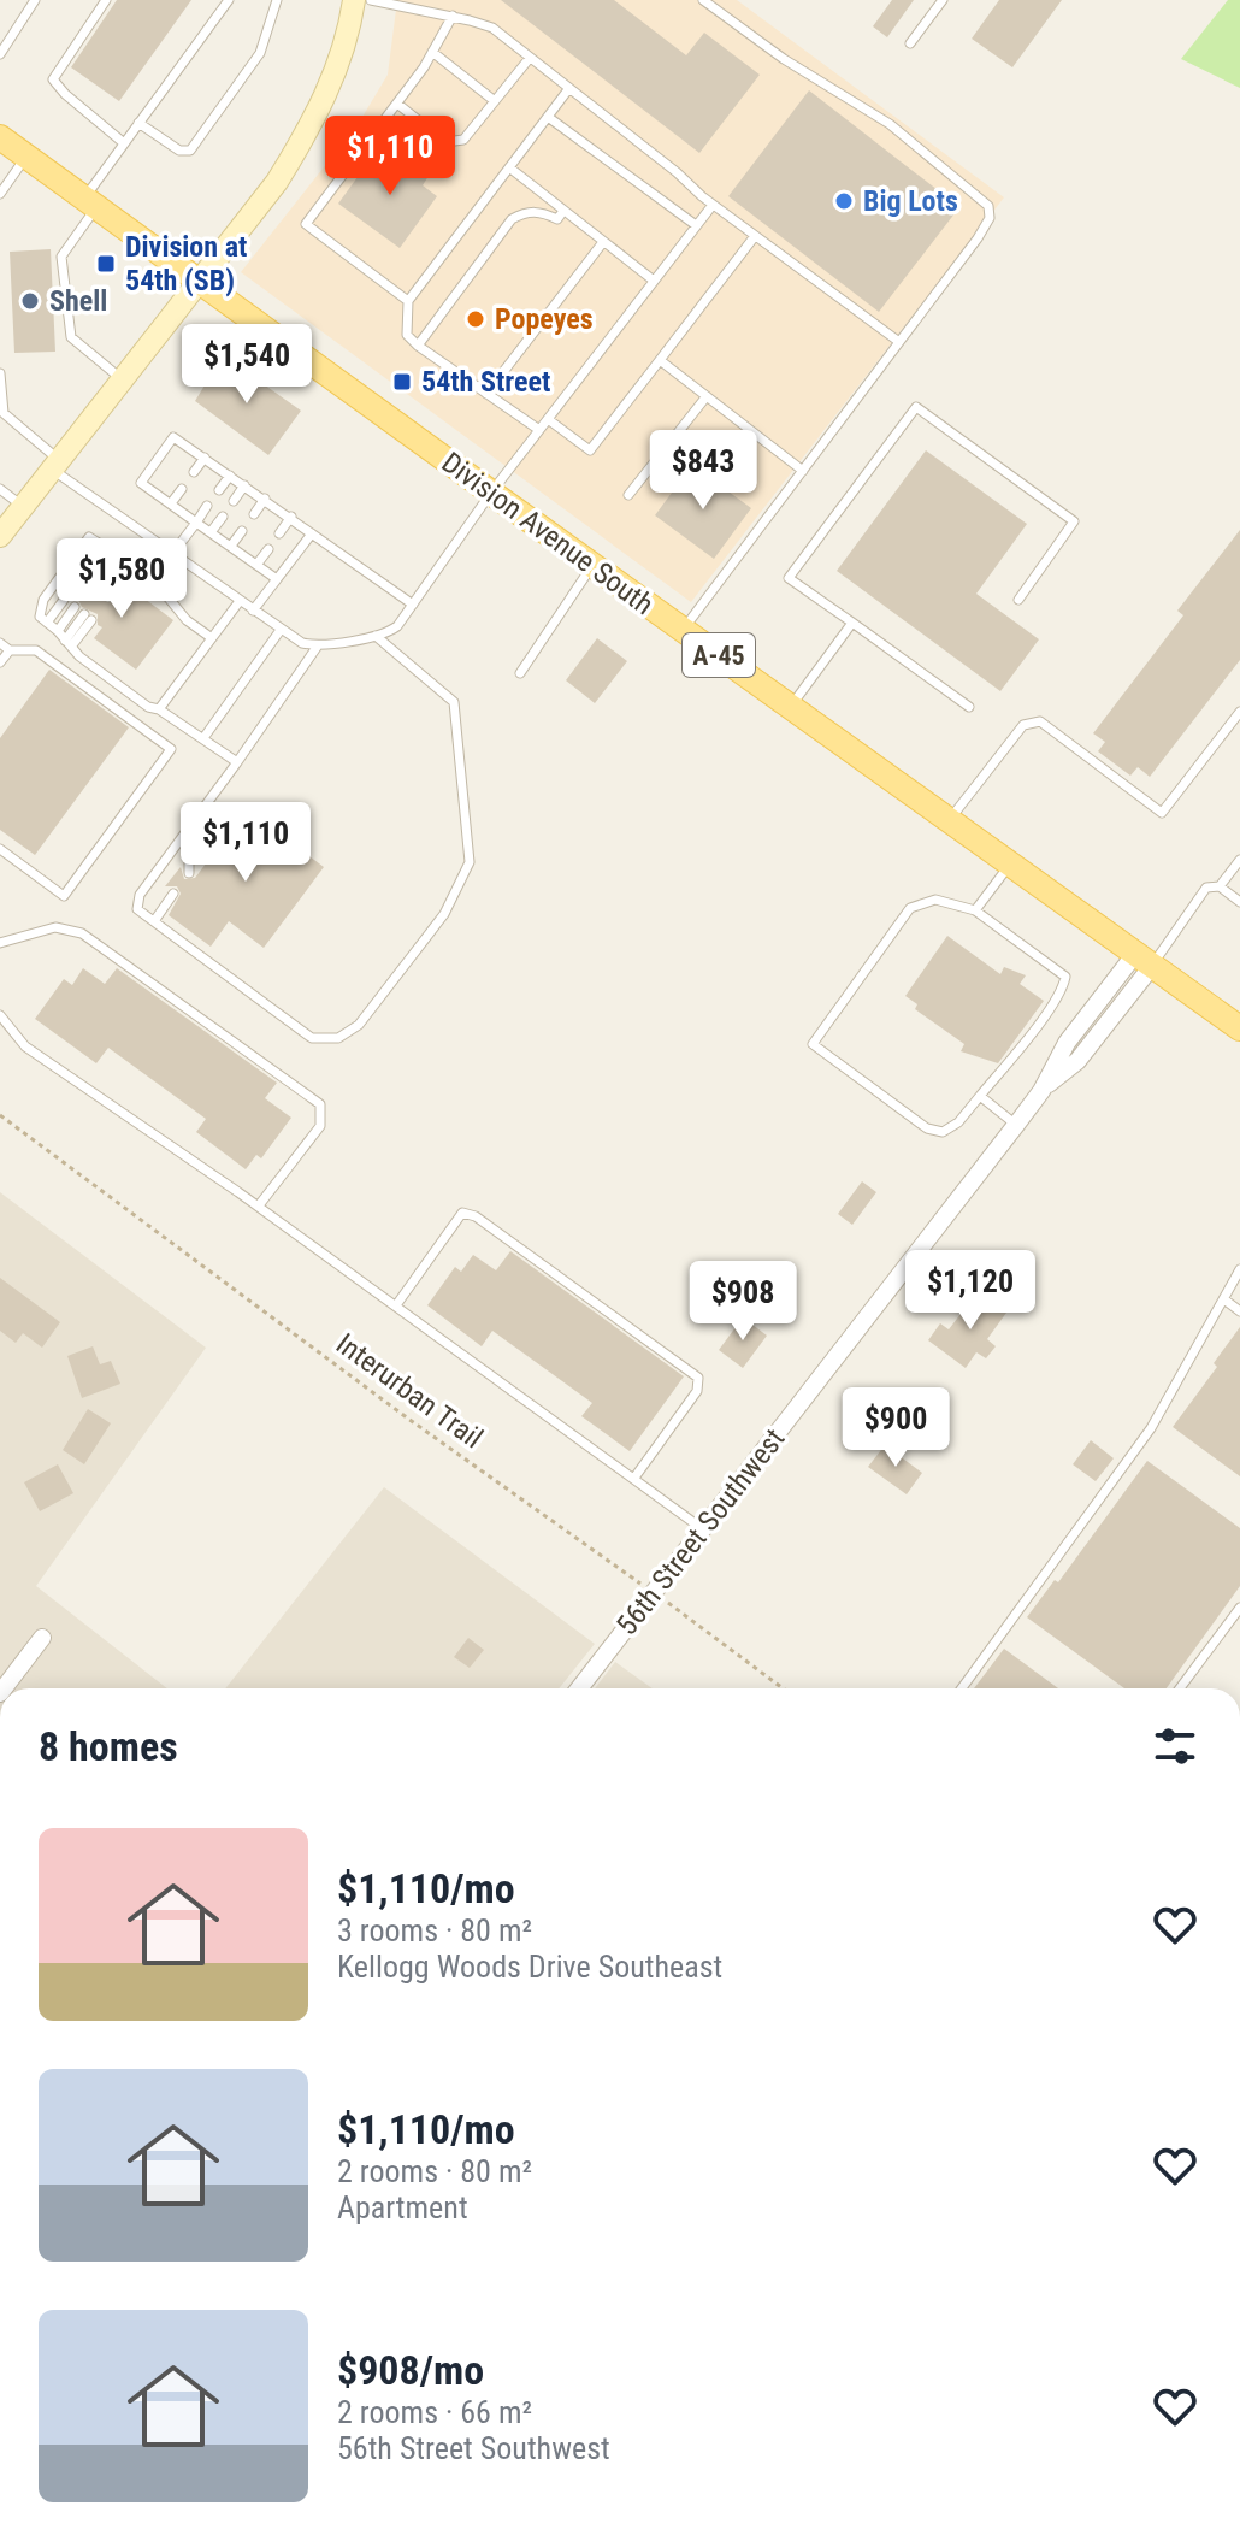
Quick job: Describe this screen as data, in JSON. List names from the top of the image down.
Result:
{
  "streets": {
    "main road": ["Division Avenue South", "A-45"],
    "street": ["56th Street Southwest"],
    "path": ["Interurban Trail"]
  },
  "crossings": [
    ["Division Avenue South", "56th Street Southwest"],
    ["Interurban Trail", "56th Street Southwest"]
  ],
  "places": {
    "other": ["Big Lots", "Shell", "Popeyes"],
    "transit": ["Division at 54th (SB)", "54th Street"]
  },
  "page": {
    "price": [
      "$1,110",
      "$1,540",
      "$843",
      "$1,580",
      "$1,110",
      "$1,120",
      "$908",
      "$900"
    ],
    "heading": "8 homes",
    "list": [
      {
        "name": "$1,110/mo",
        "note": "3 rooms · 80 m² · Kellogg Woods Drive Southeast"
      },
      {
        "name": "$1,110/mo",
        "note": "2 rooms · 80 m² · Apartment"
      },
      {
        "name": "$908/mo",
        "note": "2 rooms · 66 m² · 56th Street Southwest"
      }
    ]
  }
}
